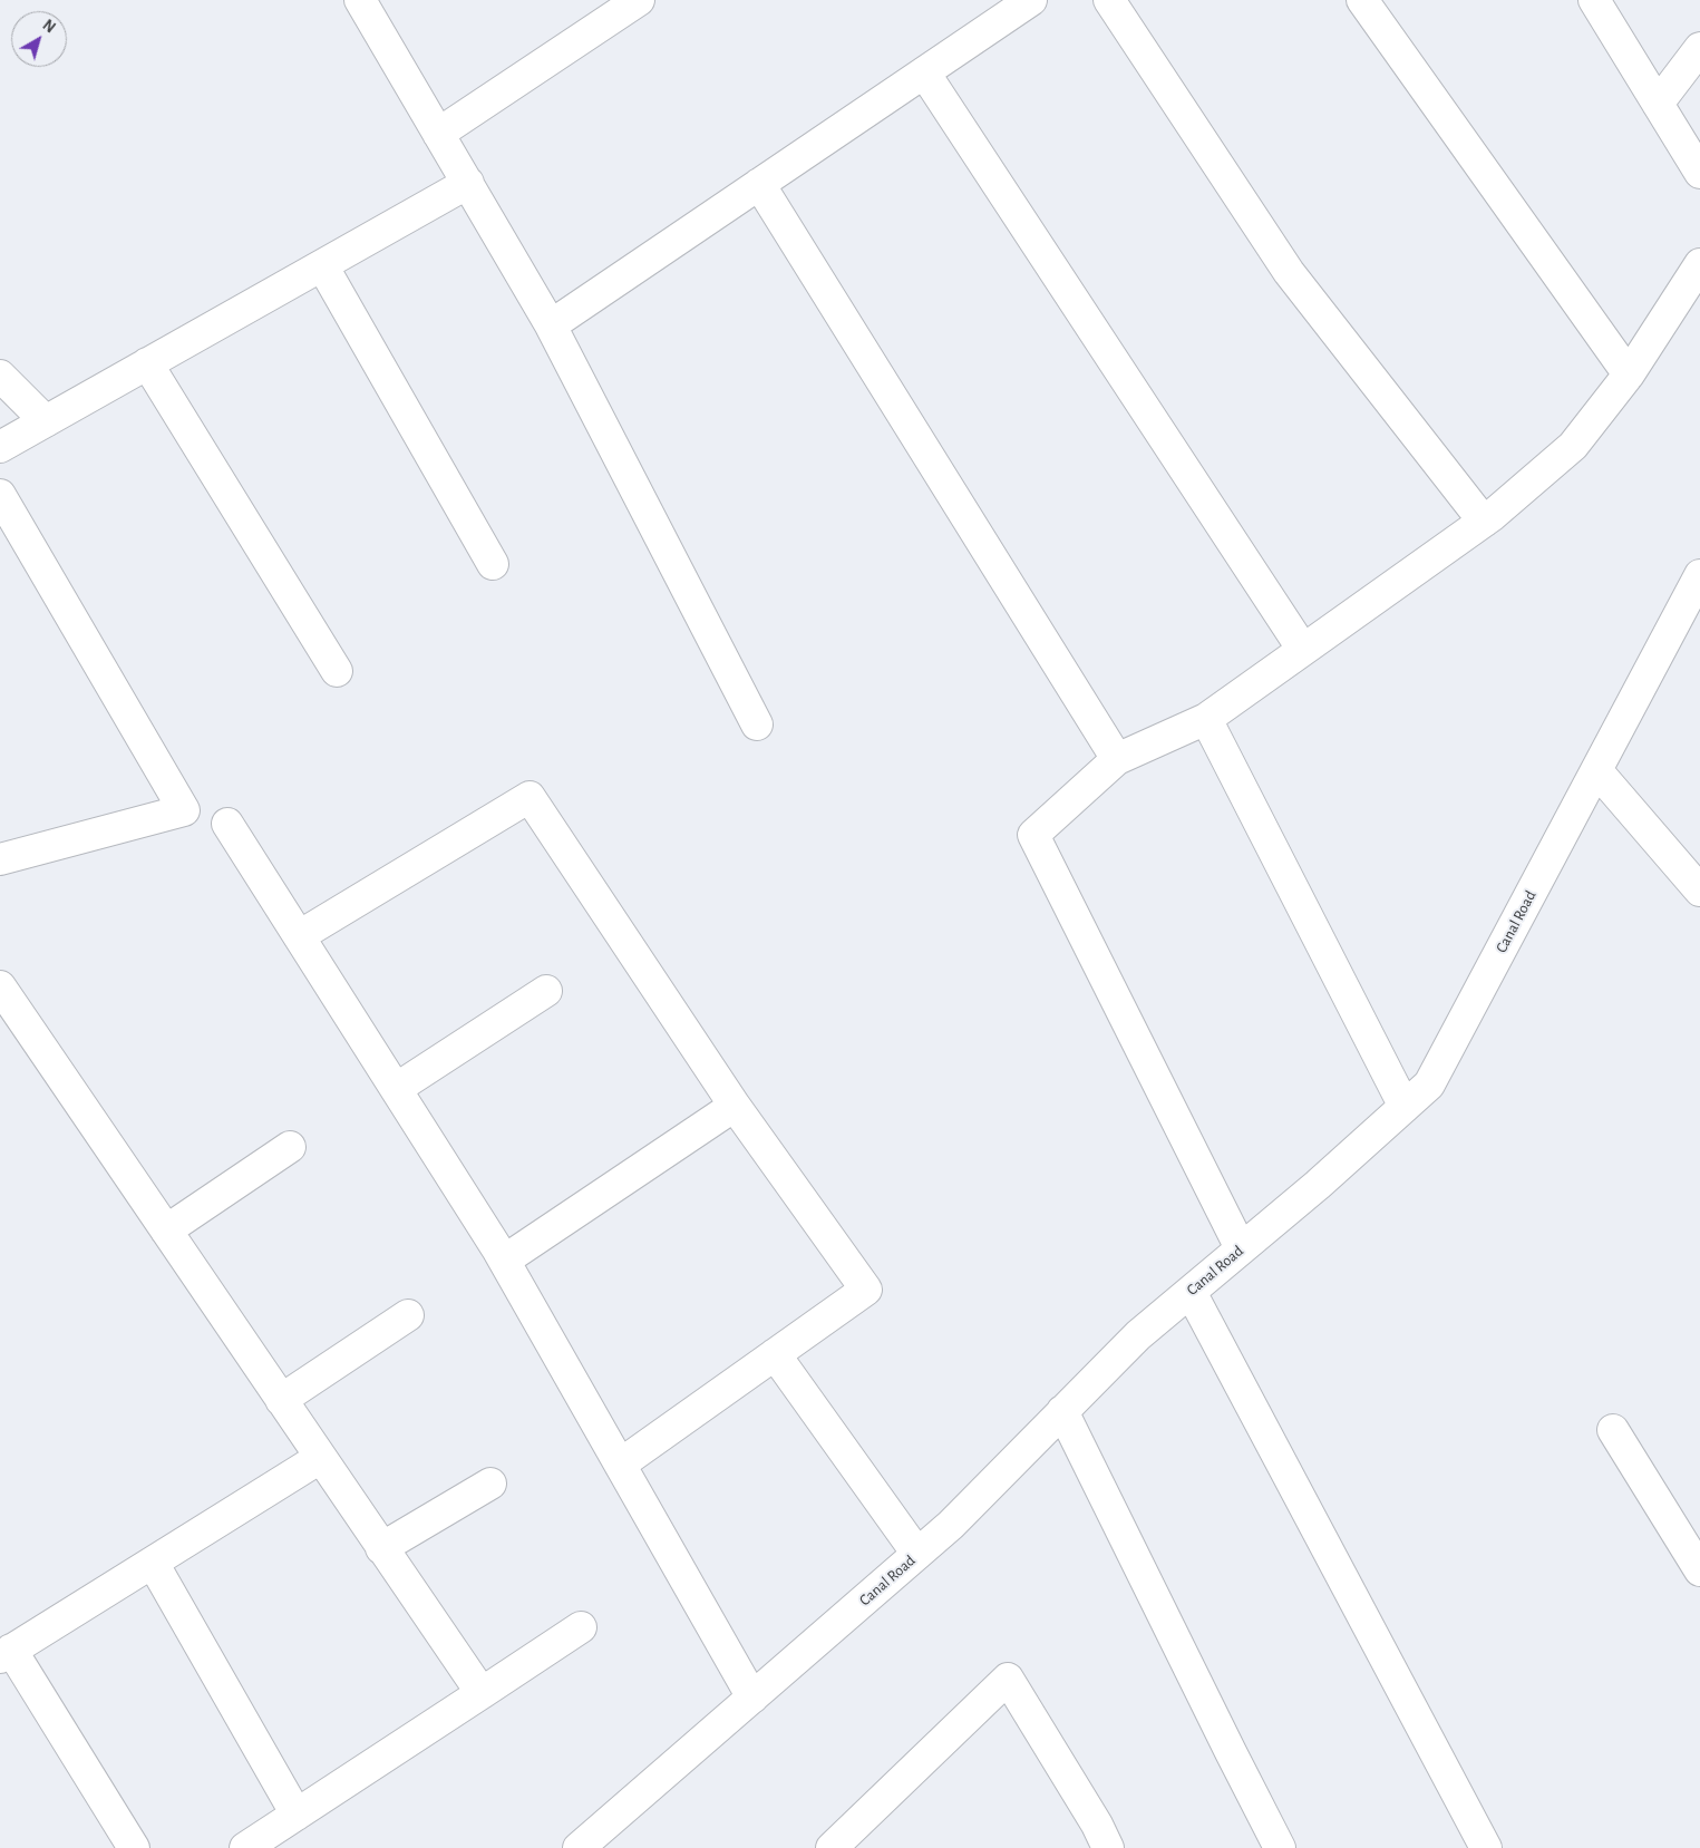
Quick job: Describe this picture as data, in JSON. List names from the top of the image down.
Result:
{
  "streets": {
    "street": ["Canal Road"]
  },
  "north": "top right"
}
